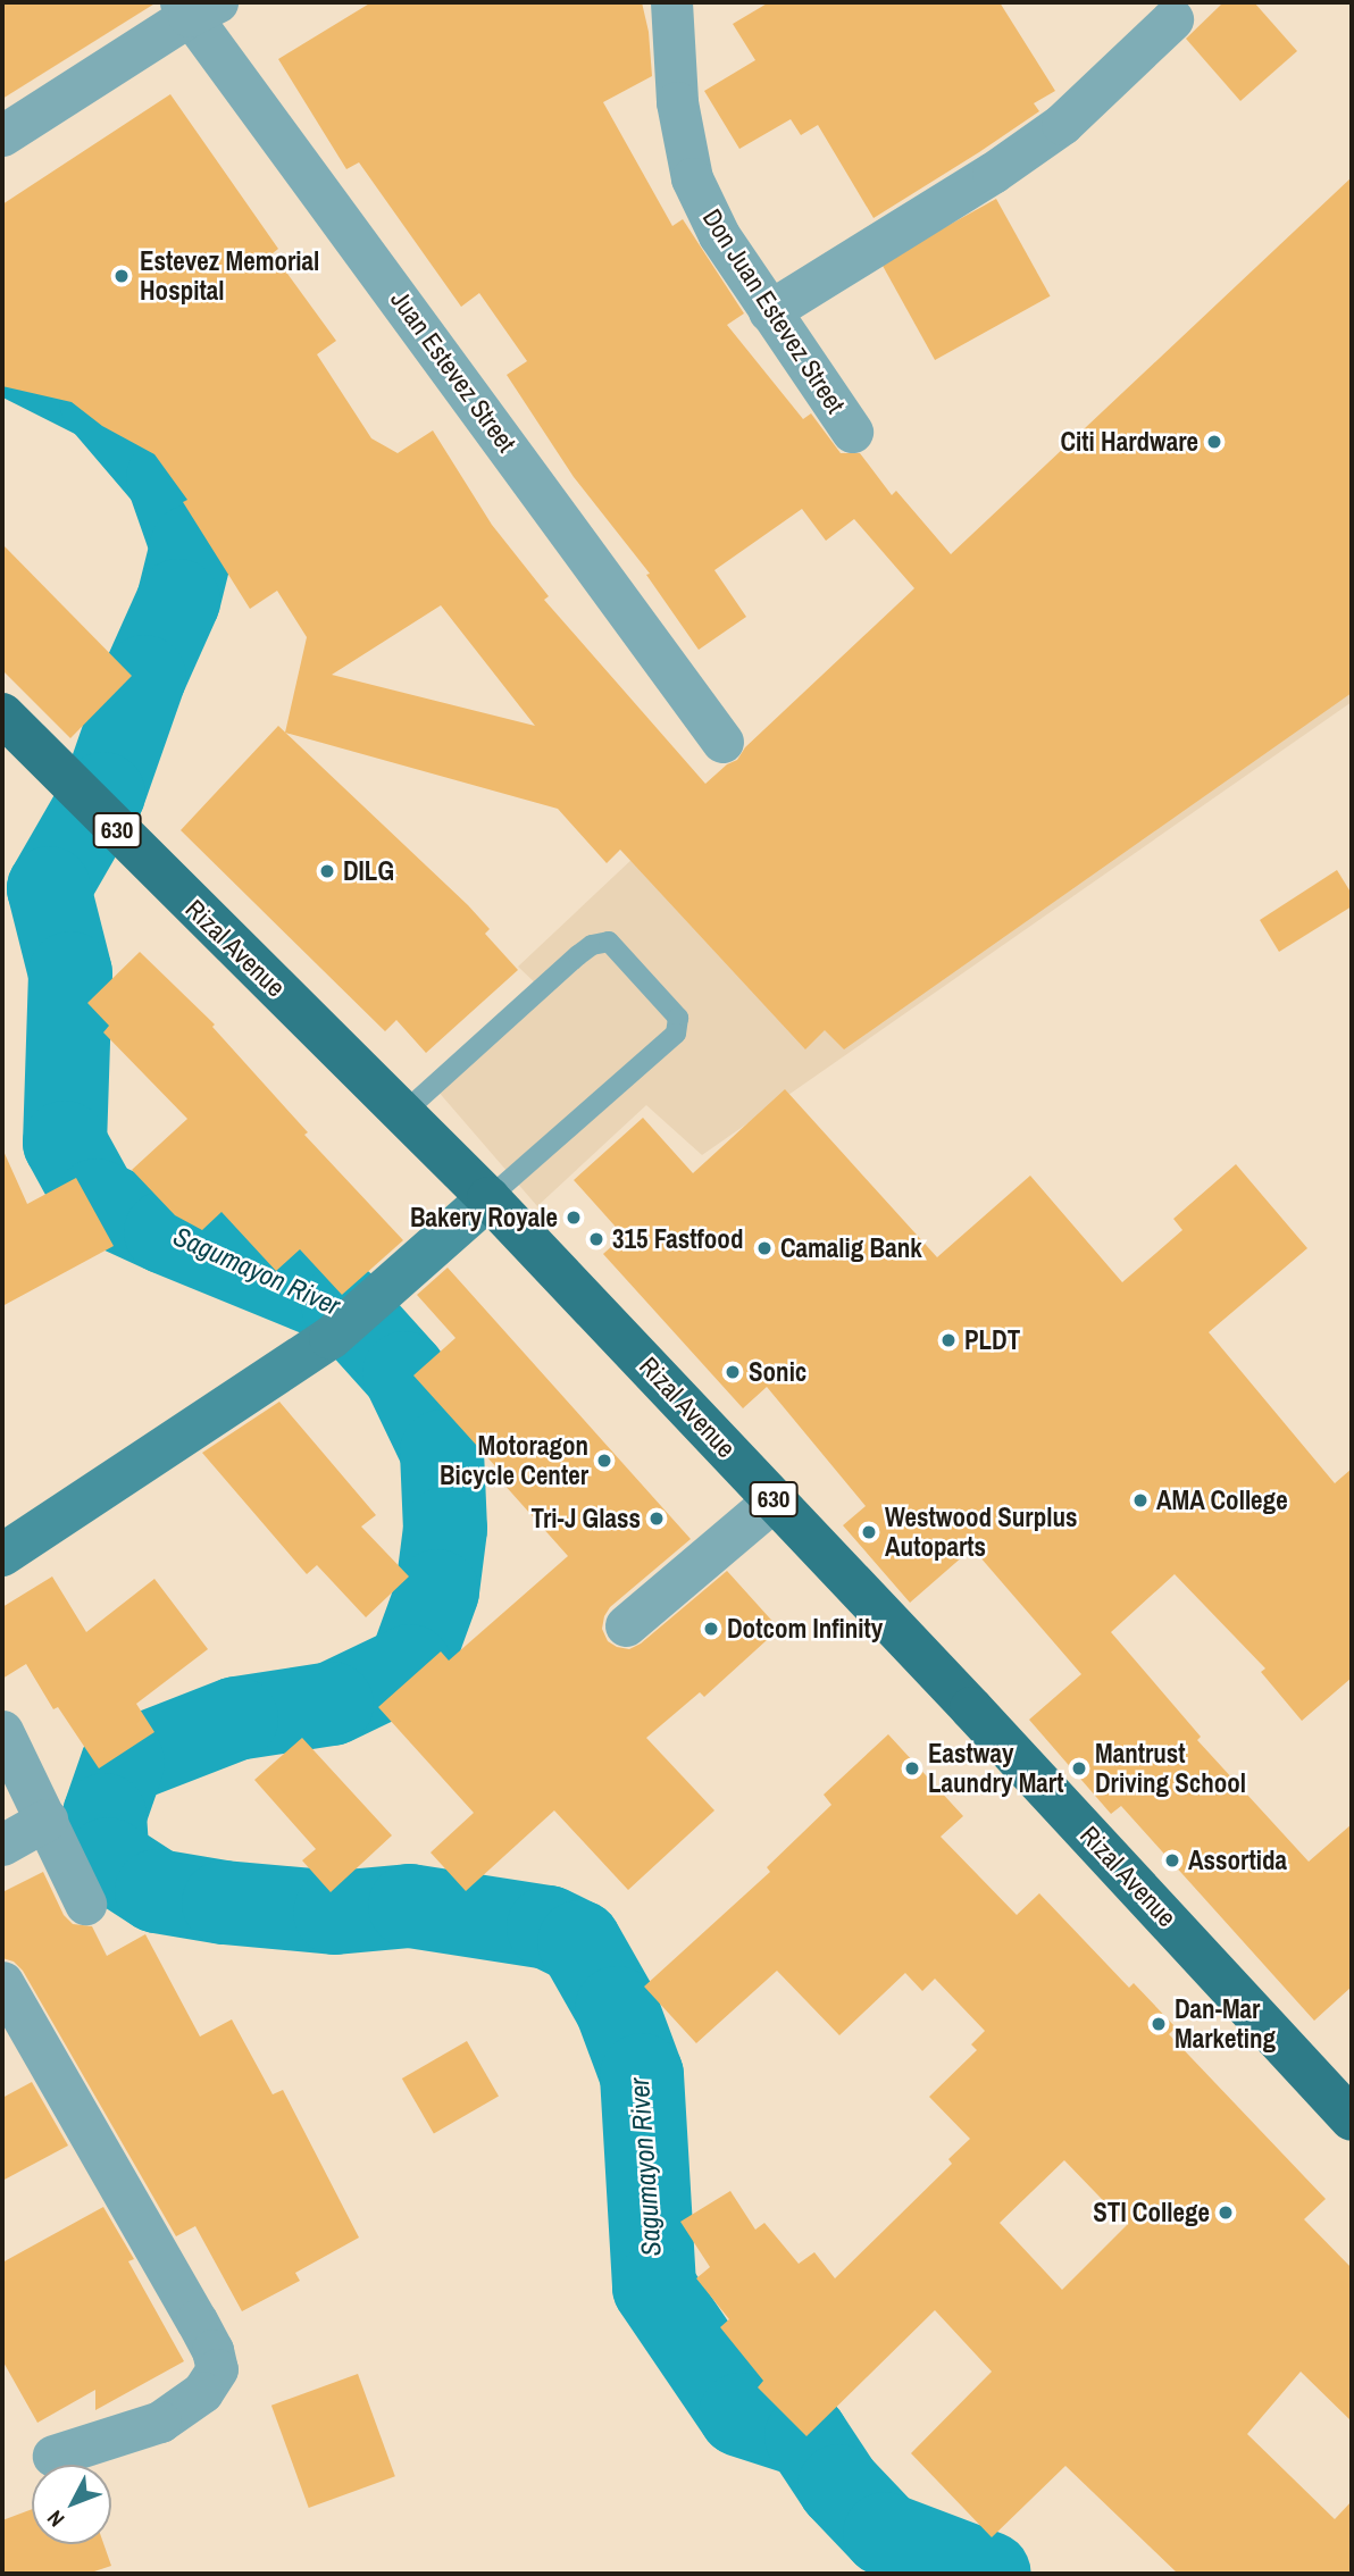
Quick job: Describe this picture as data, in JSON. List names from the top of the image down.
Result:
{
  "streets": {
    "main road": ["630", "Rizal Avenue"],
    "street": ["Don Juan Estevez Street", "Juan Estevez Street"]
  },
  "water": ["Sagumayon River"],
  "places": [
    "Estevez Memorial Hospital",
    "Citi Hardware",
    "DILG",
    "Bakery Royale",
    "315 Fastfood",
    "Camalig Bank",
    "PLDT",
    "Sonic",
    "Motoragon Bicycle Center",
    "AMA College",
    "Tri-J Glass",
    "Westwood Surplus Autoparts",
    "Dotcom Infinity",
    "Eastway Laundry Mart",
    "Mantrust Driving School",
    "Assortida",
    "Dan-Mar Marketing",
    "STI College"
  ],
  "north": "bottom left"
}
